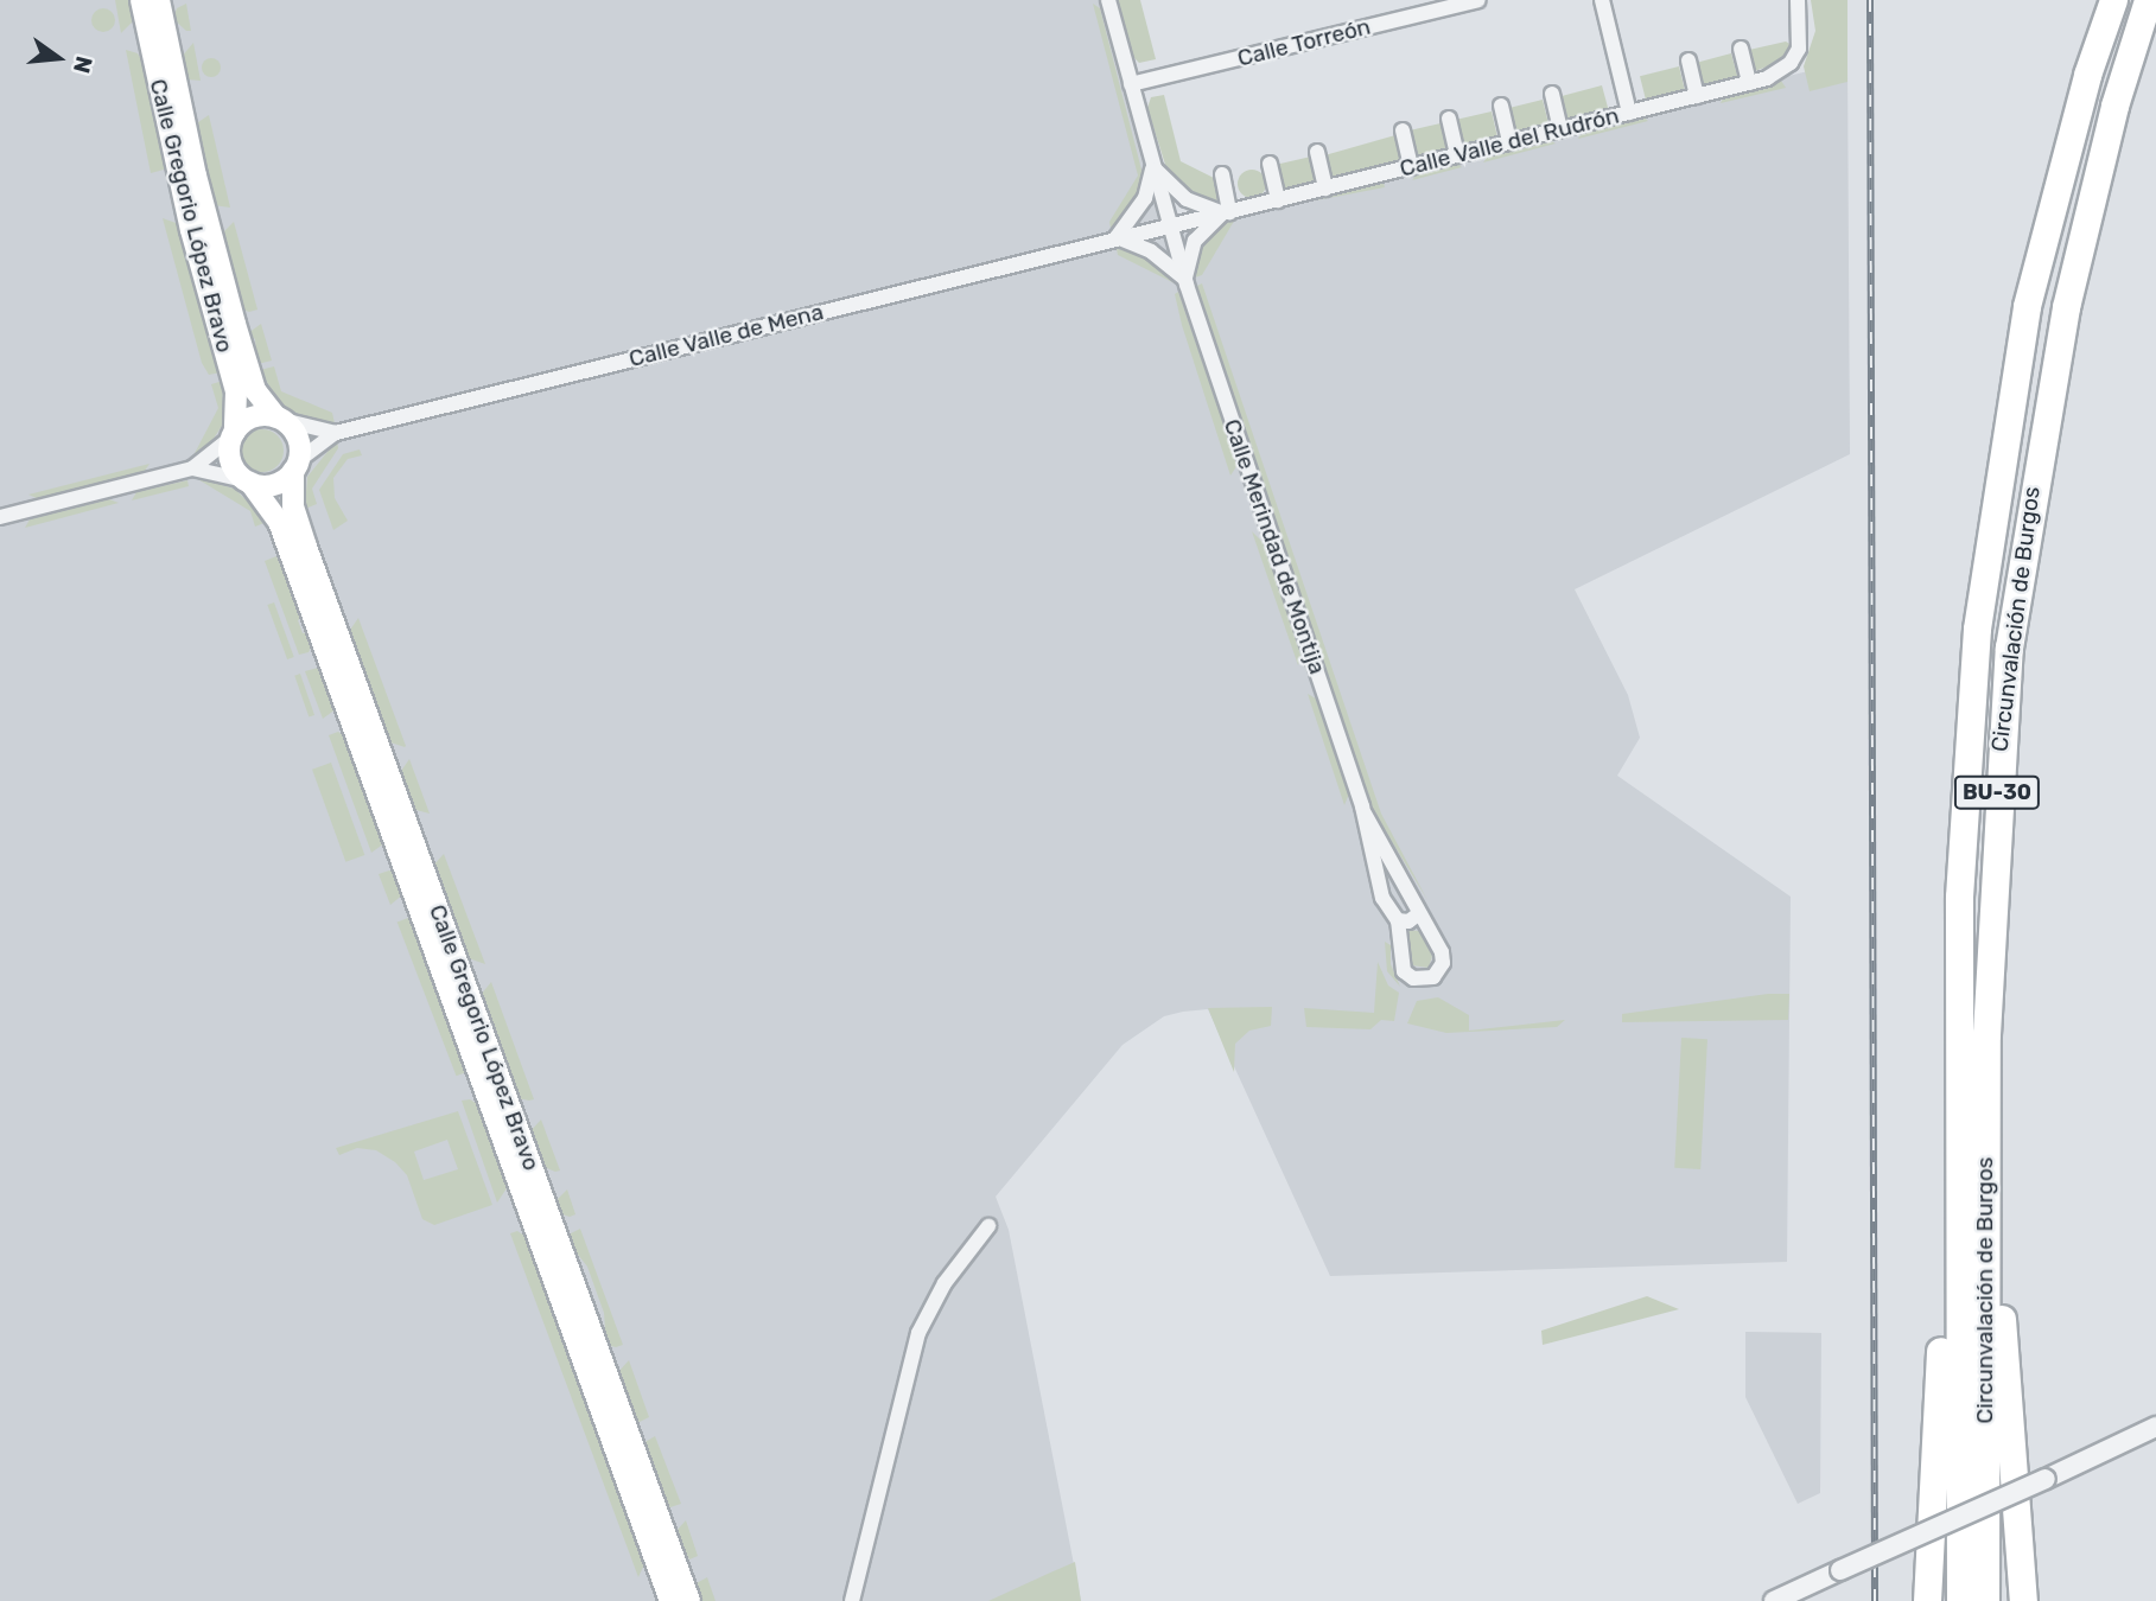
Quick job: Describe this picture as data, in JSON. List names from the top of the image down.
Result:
{
  "streets": {
    "highway": ["Circunvalación de Burgos", "BU-30"],
    "main road": ["Calle Gregorio López Bravo"],
    "street": [
      "Calle Torreón",
      "Calle Valle del Rudrón",
      "Calle Valle de Mena",
      "Calle Merindad de Montija"
    ]
  },
  "crossings": [
    ["Calle Torreón", "Calle Merindad de Montija"],
    ["Calle Valle del Rudrón", "Calle Valle de Mena"],
    ["Calle Valle del Rudrón", "Calle Merindad de Montija"],
    ["Calle Gregorio López Bravo", "Calle Valle de Mena"],
    ["Calle Valle de Mena", "Calle Merindad de Montija"]
  ],
  "north": "right"
}
